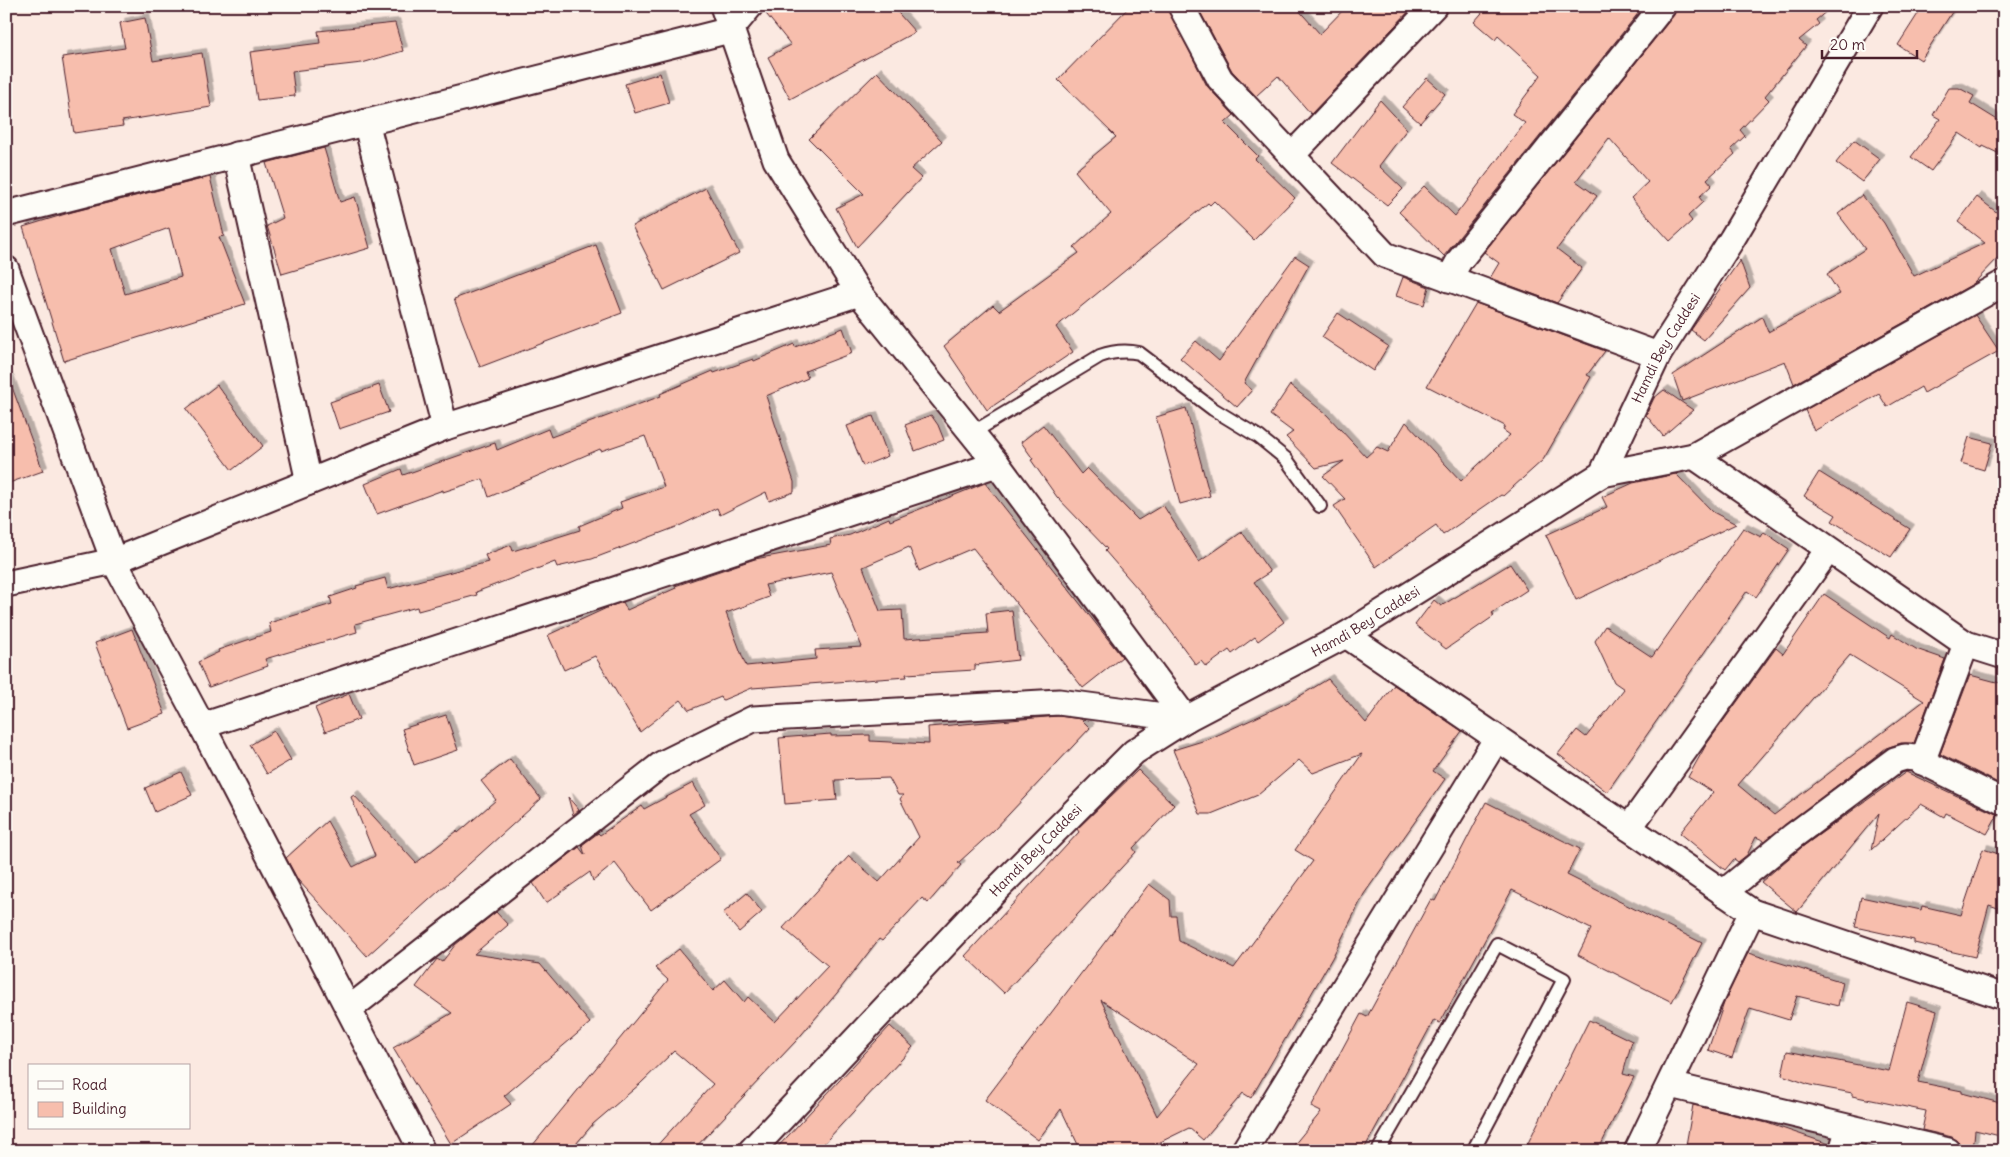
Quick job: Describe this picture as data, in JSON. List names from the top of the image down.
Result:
{
  "streets": {
    "street": ["Hamdi Bey Caddesi"]
  },
  "legend": ["Road", "Building"],
  "scale_bar": "20 m"
}
